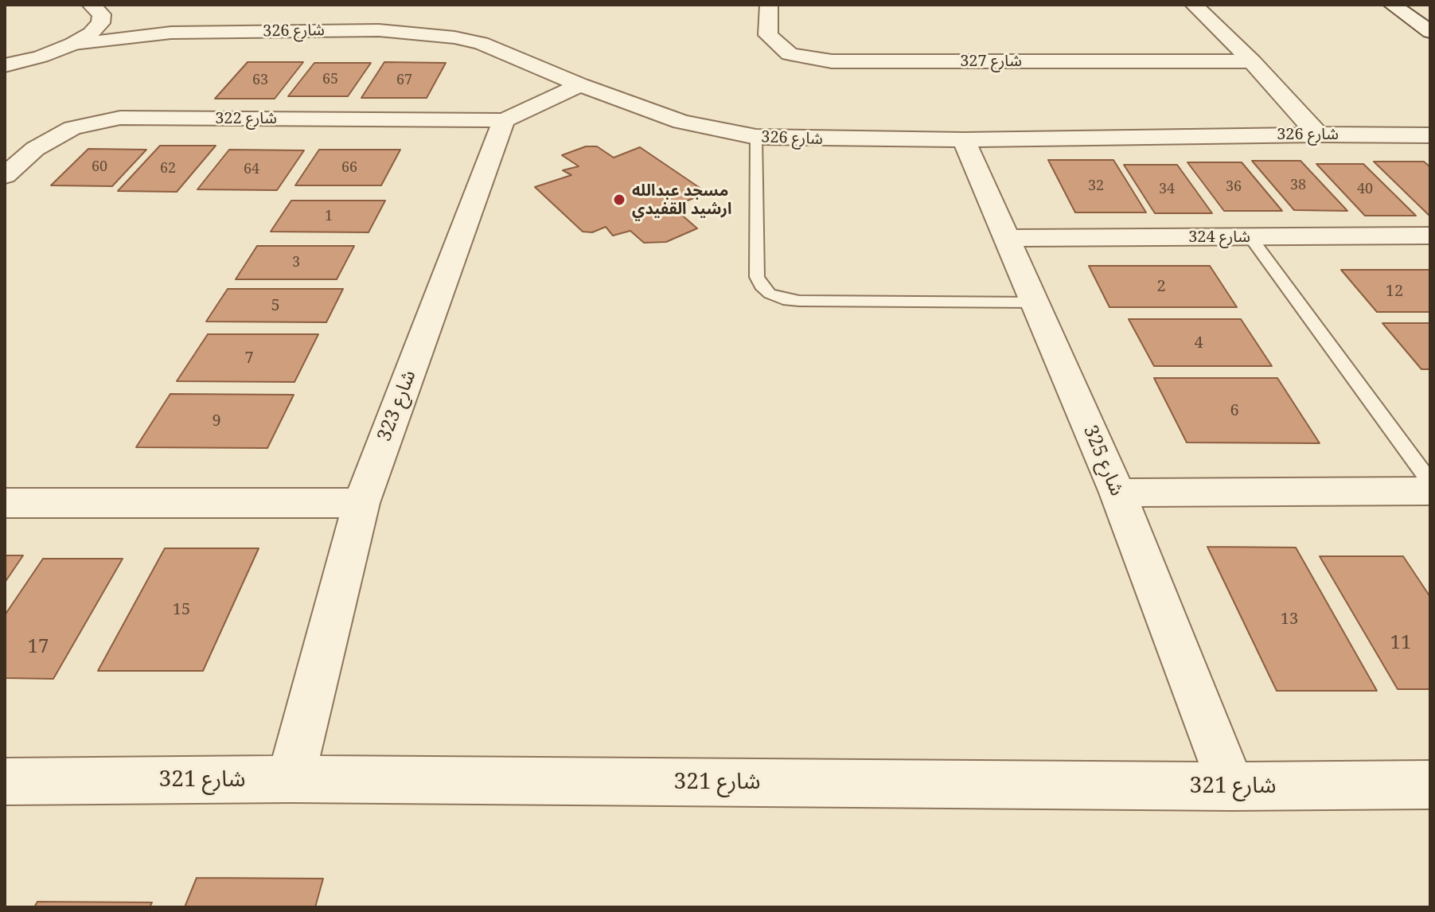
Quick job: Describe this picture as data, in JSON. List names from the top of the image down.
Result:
{
  "streets": {
    "street": [
      "شارع 326",
      "شارع 327",
      "شارع 322",
      "شارع 324",
      "شارع 323",
      "شارع 325",
      "شارع 321"
    ]
  },
  "crossings": [
    ["شارع 326", "شارع 325"],
    ["شارع 322", "شارع 323"],
    ["شارع 324", "شارع 325"],
    ["شارع 323", "شارع 321"],
    ["شارع 325", "شارع 321"]
  ],
  "places": ["مسجد عبدالله ارشيد القفيدي"],
  "house_numbers": [
    "65",
    "63",
    "67",
    "60",
    "66",
    "62",
    "64",
    "38",
    "32",
    "36",
    "34",
    "40",
    "1",
    "3",
    "2",
    "12",
    "5",
    "4",
    "7",
    "6",
    "9",
    "15",
    "13",
    "11",
    "17"
  ]
}
